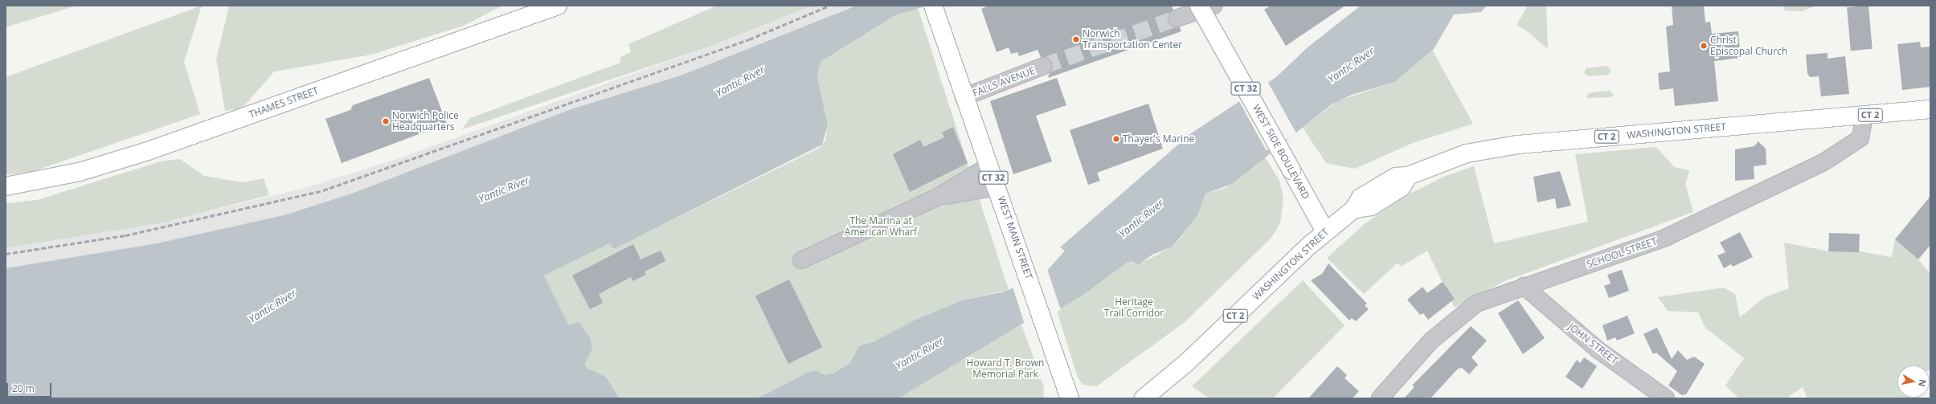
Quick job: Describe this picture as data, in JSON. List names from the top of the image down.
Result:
{
  "streets": {
    "main road": [
      "CT 32",
      "THAMES STREET",
      "CT 2",
      "WASHINGTON STREET",
      "WEST SIDE BOULEVARD",
      "WEST MAIN STREET"
    ],
    "street": ["FALLS AVENUE", "SCHOOL STREET", "JOHN STREET"]
  },
  "crossings": [
    ["FALLS AVENUE", "WEST MAIN STREET"],
    ["WASHINGTON STREET", "WEST SIDE BOULEVARD"],
    ["WASHINGTON STREET", "SCHOOL STREET"],
    ["SCHOOL STREET", "JOHN STREET"]
  ],
  "water": ["Yantic River"],
  "parks": ["The Marina at American Wharf", "Heritage Trail Corridor", "Howard T. Brown Memorial Park"],
  "places": [
    "Norwich Transportation Center",
    "Christ Episcopal Church",
    "Norwich Police Headquarters",
    "Thayer's Marine"
  ],
  "scale_bar": "20 m",
  "north": "right"
}
